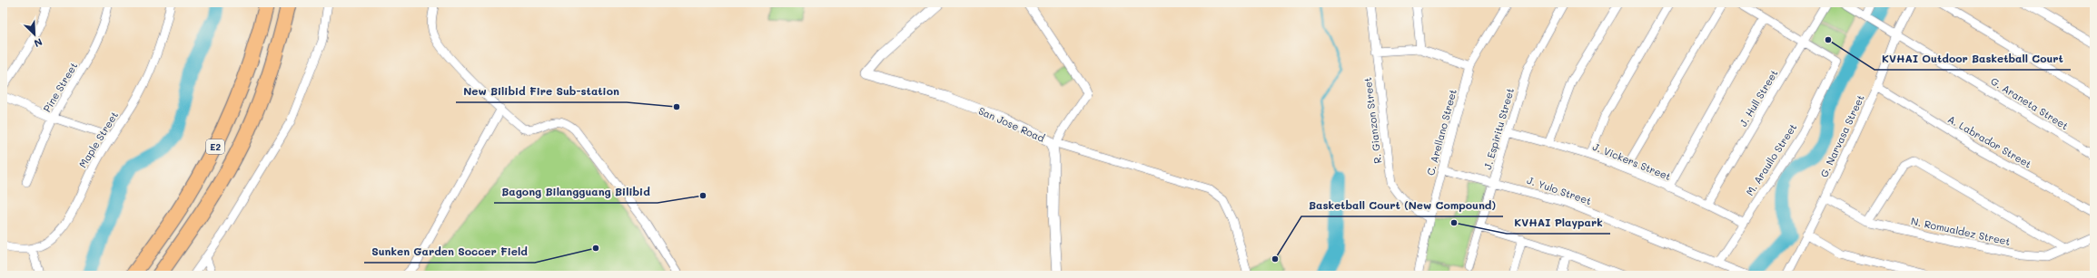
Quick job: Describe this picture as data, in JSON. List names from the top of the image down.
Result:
{
  "streets": {
    "highway": ["E2"],
    "street": [
      "Pine Street",
      "J. Hull Street",
      "G. Araneta Street",
      "R. Gianzon Street",
      "San Jose Road",
      "J. Espiritu Street",
      "C. Arellano Street",
      "G. Narvasa Street",
      "Maple Street",
      "A. Labrador Street",
      "M. Araullo Street",
      "J. Vickers Street",
      "J. Yulo Street",
      "N. Romualdez Street"
    ]
  },
  "crossings": [
    ["J. Hull Street", "M. Araullo Street"],
    ["J. Hull Street", "J. Vickers Street"],
    ["G. Araneta Street", "G. Narvasa Street"],
    ["R. Gianzon Street", "C. Arellano Street"],
    ["J. Espiritu Street", "J. Vickers Street"],
    ["J. Espiritu Street", "J. Yulo Street"],
    ["C. Arellano Street", "J. Yulo Street"],
    ["G. Narvasa Street", "A. Labrador Street"],
    ["G. Narvasa Street", "N. Romualdez Street"],
    ["M. Araullo Street", "J. Vickers Street"],
    ["M. Araullo Street", "J. Yulo Street"]
  ],
  "places": [
    "KVHAI Outdoor Basketball Court",
    "New Bilibid Fire Sub-station",
    "Bagong Bilangguang Bilibid",
    "KVHAI Playpark",
    "Sunken Garden Soccer Field",
    "Basketball Court (New Compound)"
  ],
  "north": "bottom right"
}
